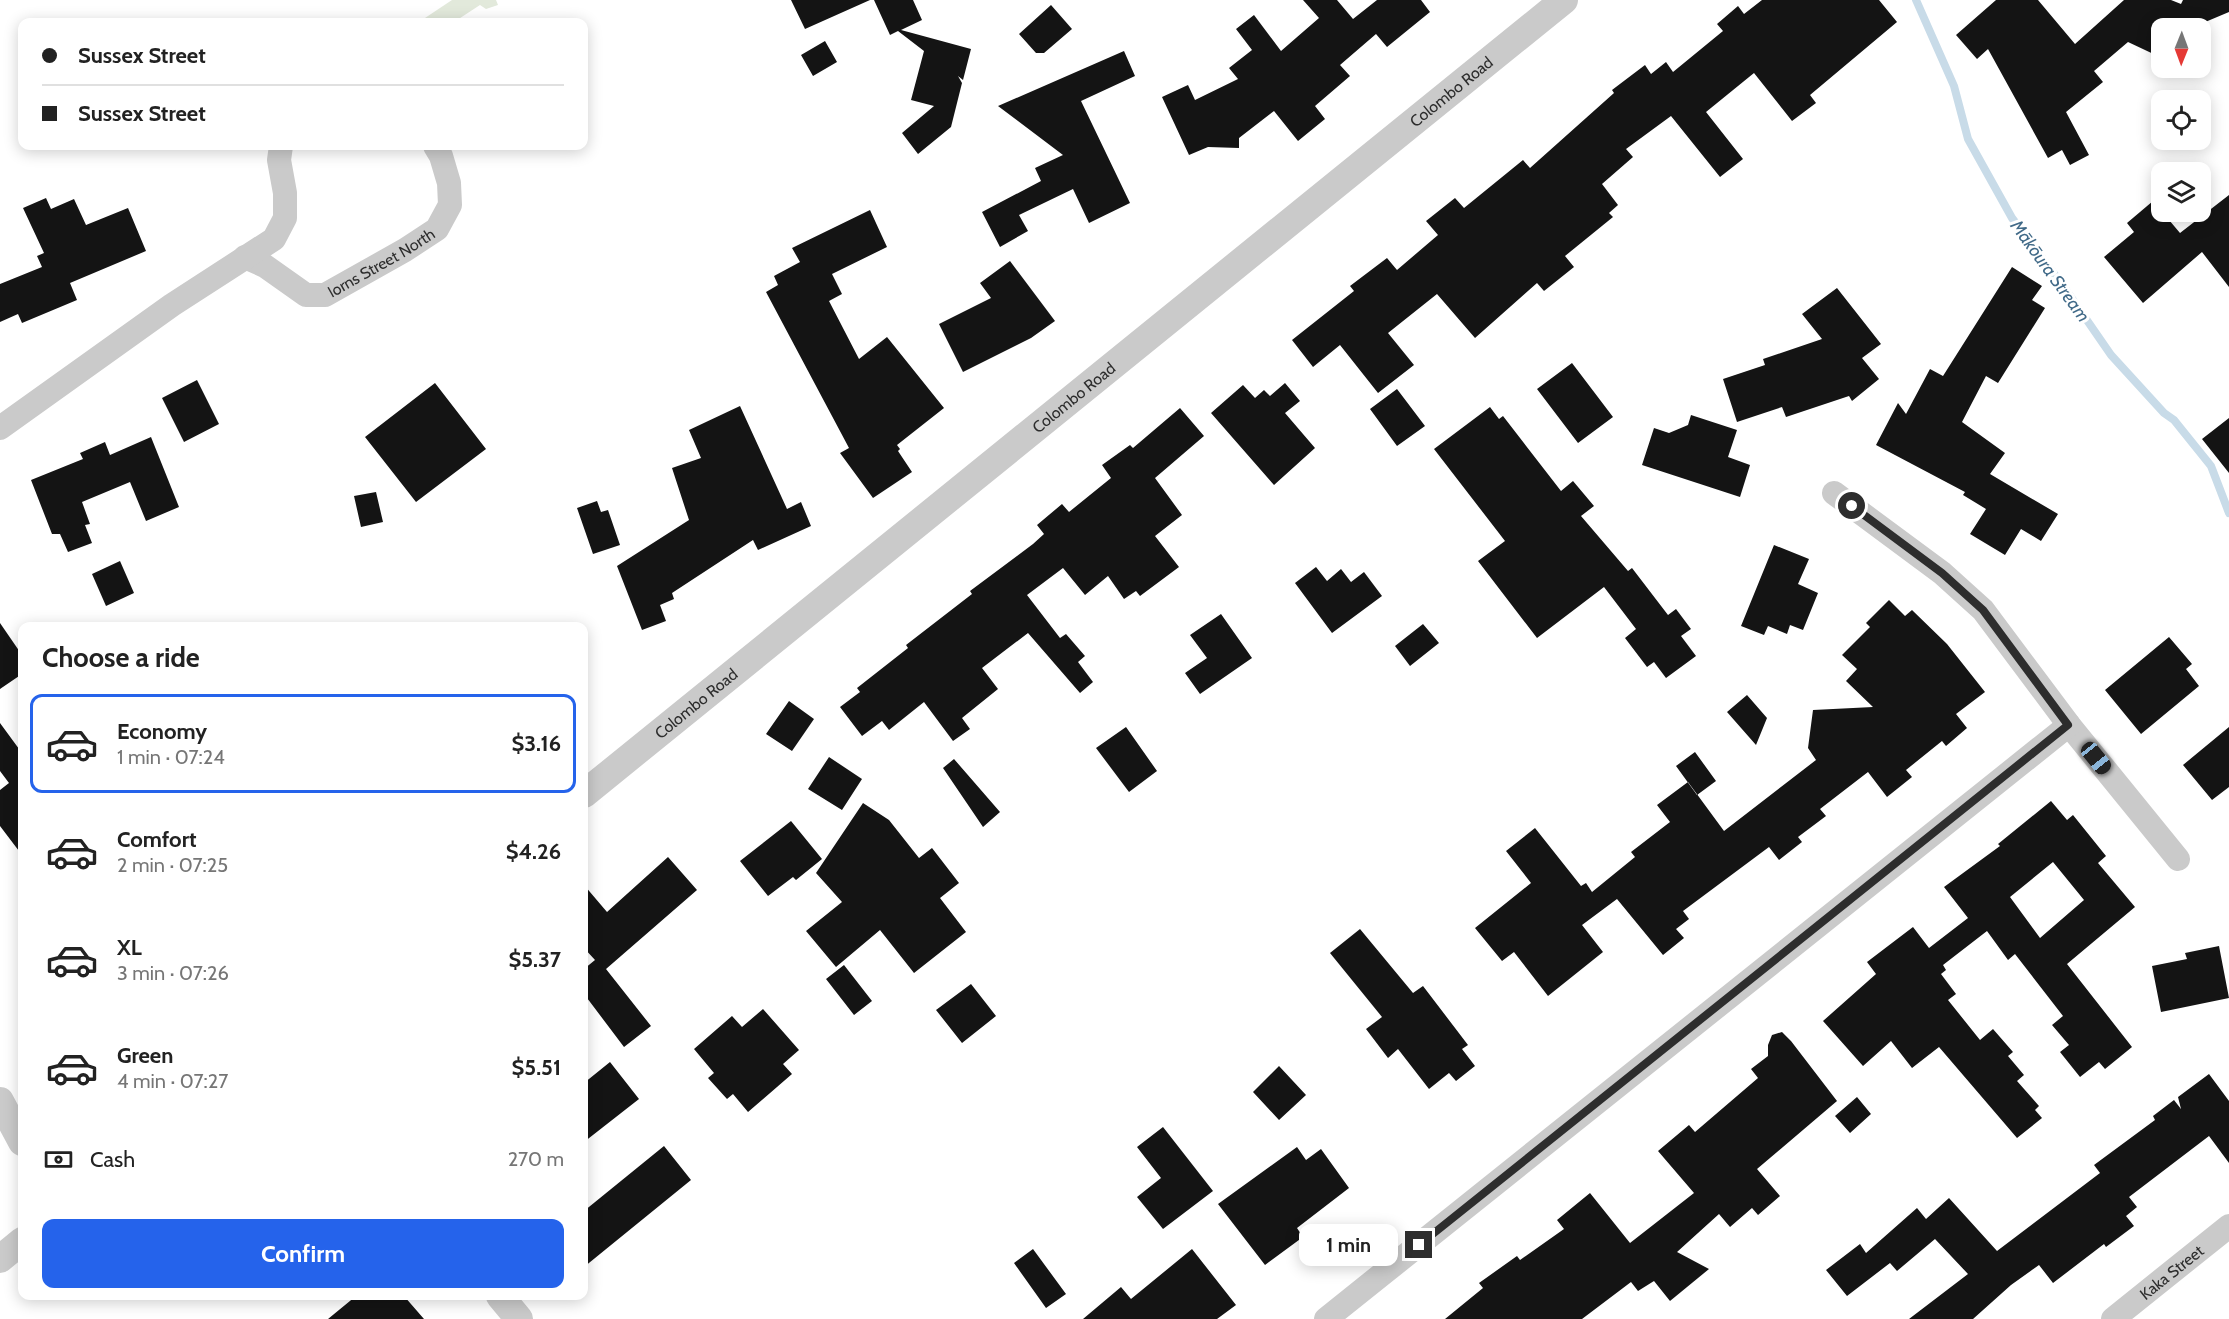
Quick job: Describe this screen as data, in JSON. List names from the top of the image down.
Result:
{
  "streets": {
    "street": ["Colombo Road", "Iorns Street North", "Kaka Street"]
  },
  "water": ["Mākōura Stream"],
  "north": "bottom",
  "page": {
    "banner": ["Sussex Street", "Sussex Street"],
    "heading": "Choose a ride",
    "list": [
      {
        "name": "Economy",
        "note": "1 min · 07:24",
        "value": "$3.16"
      },
      {
        "name": "Comfort",
        "note": "2 min · 07:25",
        "value": "$4.26"
      },
      {
        "name": "XL",
        "note": "3 min · 07:26",
        "value": "$5.37"
      },
      {
        "name": "Green",
        "note": "4 min · 07:27",
        "value": "$5.51"
      }
    ],
    "pay": ["Cash", "270 m"],
    "buttons": "Confirm",
    "bubble": "1 min"
  }
}
